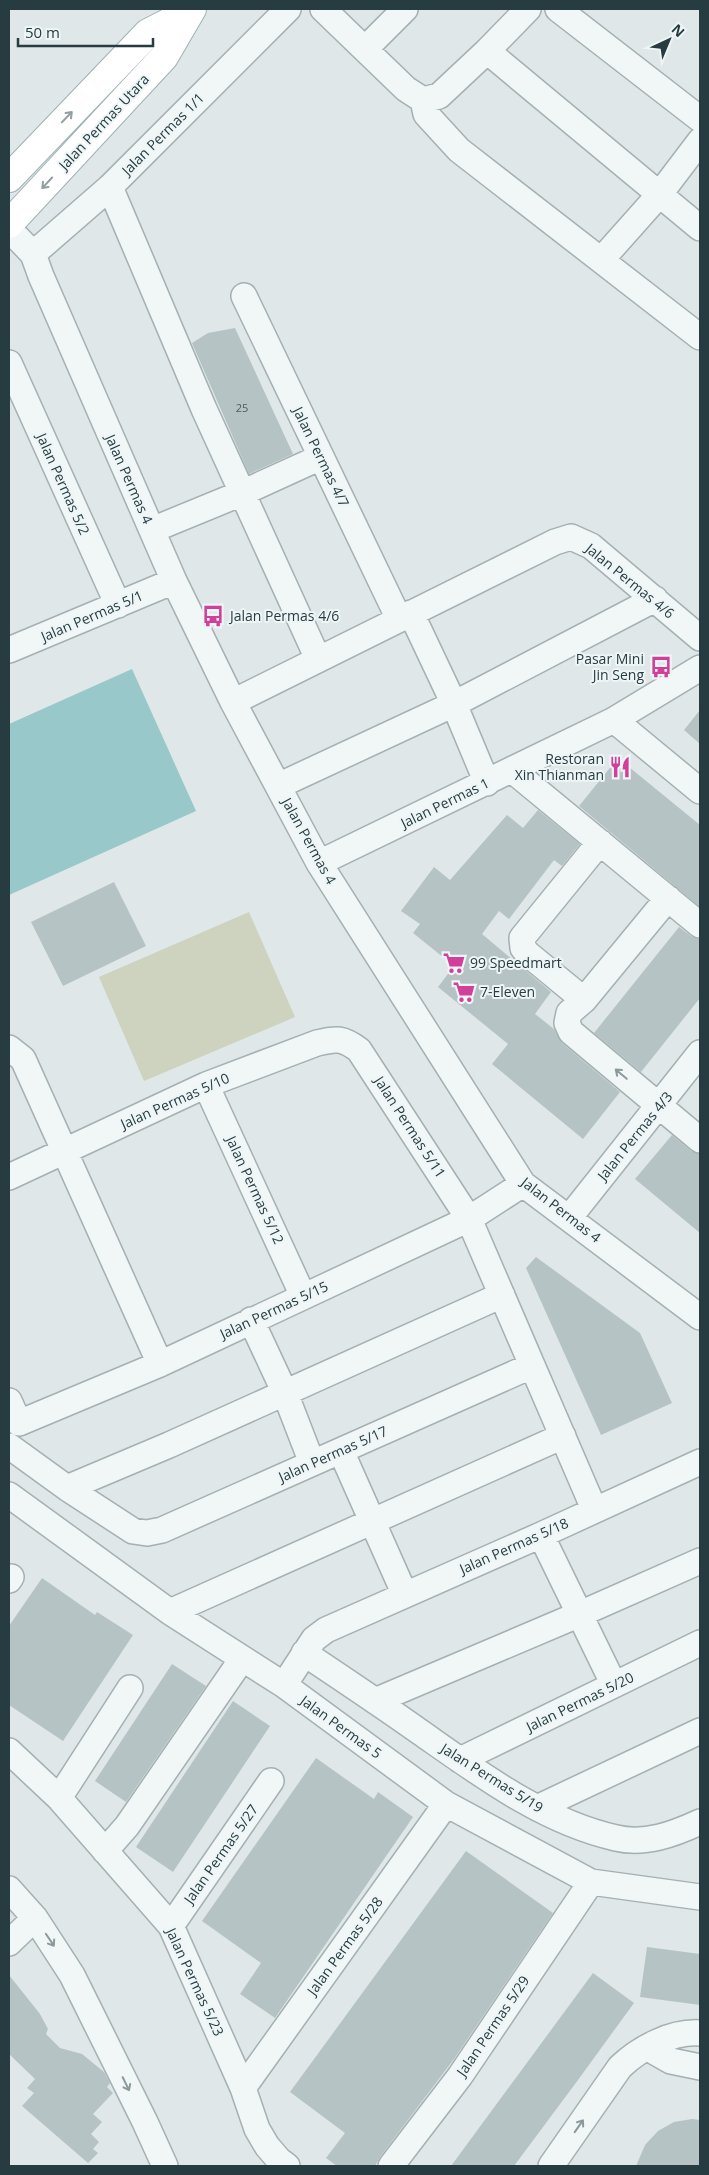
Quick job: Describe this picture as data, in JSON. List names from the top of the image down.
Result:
{
  "streets": {
    "main road": ["Jalan Permas Utara"],
    "street": [
      "Jalan Permas 1/1",
      "Jalan Permas 4/7",
      "Jalan Permas 4",
      "Jalan Permas 5/2",
      "Jalan Permas 4/6",
      "Jalan Permas 5/1",
      "Jalan Permas 1",
      "Jalan Permas 5/10",
      "Jalan Permas 5/11",
      "Jalan Permas 4/3",
      "Jalan Permas 5/12",
      "Jalan Permas 5/15",
      "Jalan Permas 5/17",
      "Jalan Permas 5/18",
      "Jalan Permas 5/20",
      "Jalan Permas 5",
      "Jalan Permas 5/19",
      "Jalan Permas 5/27",
      "Jalan Permas 5/28",
      "Jalan Permas 5/23",
      "Jalan Permas 5/29"
    ]
  },
  "crossings": [
    ["Jalan Permas 1/1", "Jalan Permas 4"],
    ["Jalan Permas 4/7", "Jalan Permas 4/6"],
    ["Jalan Permas 4/7", "Jalan Permas 1"],
    ["Jalan Permas 4", "Jalan Permas 4/6"],
    ["Jalan Permas 4", "Jalan Permas 5/1"],
    ["Jalan Permas 4", "Jalan Permas 1"],
    ["Jalan Permas 4", "Jalan Permas 4/3"],
    ["Jalan Permas 4", "Jalan Permas 5/15"],
    ["Jalan Permas 5/2", "Jalan Permas 5/1"],
    ["Jalan Permas 5/10", "Jalan Permas 5/11"],
    ["Jalan Permas 5/10", "Jalan Permas 5/12"],
    ["Jalan Permas 5/11", "Jalan Permas 5/15"],
    ["Jalan Permas 5/11", "Jalan Permas 5/17"],
    ["Jalan Permas 5/11", "Jalan Permas 5/18"],
    ["Jalan Permas 5/12", "Jalan Permas 5/15"],
    ["Jalan Permas 5/18", "Jalan Permas 5"],
    ["Jalan Permas 5/18", "Jalan Permas 5/19"],
    ["Jalan Permas 5/20", "Jalan Permas 5/19"],
    ["Jalan Permas 5", "Jalan Permas 5/28"],
    ["Jalan Permas 5", "Jalan Permas 5/29"],
    ["Jalan Permas 5/27", "Jalan Permas 5/23"],
    ["Jalan Permas 5/28", "Jalan Permas 5/23"]
  ],
  "places": {
    "bus stop": ["Jalan Permas 4/6", "Pasar Mini Jin Seng"],
    "restaurant": ["Restoran Xin Thianman"],
    "supermarket": ["99 Speedmart", "7-Eleven"]
  },
  "house_numbers": ["25"],
  "scale_bar": "50 m",
  "north": "top right"
}
